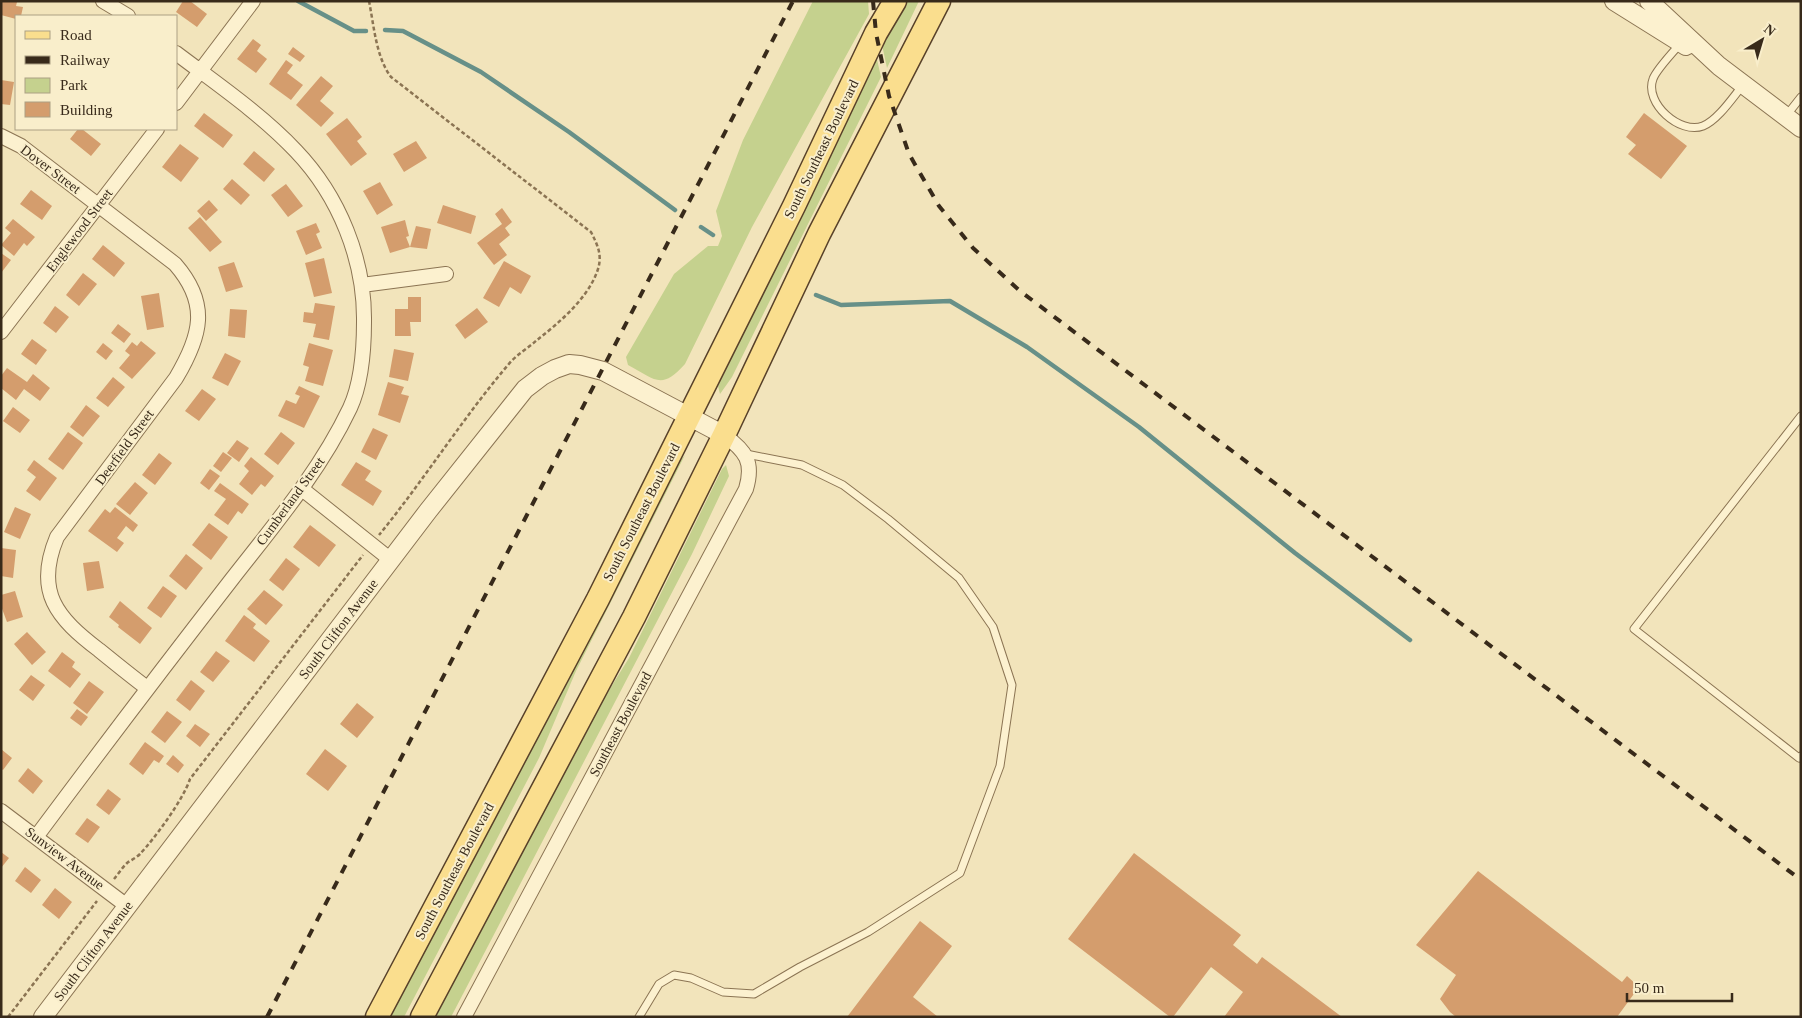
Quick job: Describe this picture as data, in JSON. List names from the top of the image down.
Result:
{
  "streets": {
    "main road": ["South Southeast Boulevard"],
    "street": [
      "Dover Street",
      "Englewood Street",
      "Deerfield Street",
      "Cumberland Street",
      "South Clifton Avenue",
      "Southeast Boulevard",
      "Sunview Avenue"
    ]
  },
  "crossings": [
    ["South Southeast Boulevard", "South Clifton Avenue"],
    ["Dover Street", "Englewood Street"],
    ["Dover Street", "Deerfield Street"],
    ["Englewood Street", "Deerfield Street"],
    ["Deerfield Street", "Cumberland Street"],
    ["Cumberland Street", "Sunview Avenue"],
    ["South Clifton Avenue", "Sunview Avenue"]
  ],
  "legend": [
    "Road",
    "Railway",
    "Park",
    "Building"
  ],
  "scale_bar": "50 m",
  "north": "top right"
}
